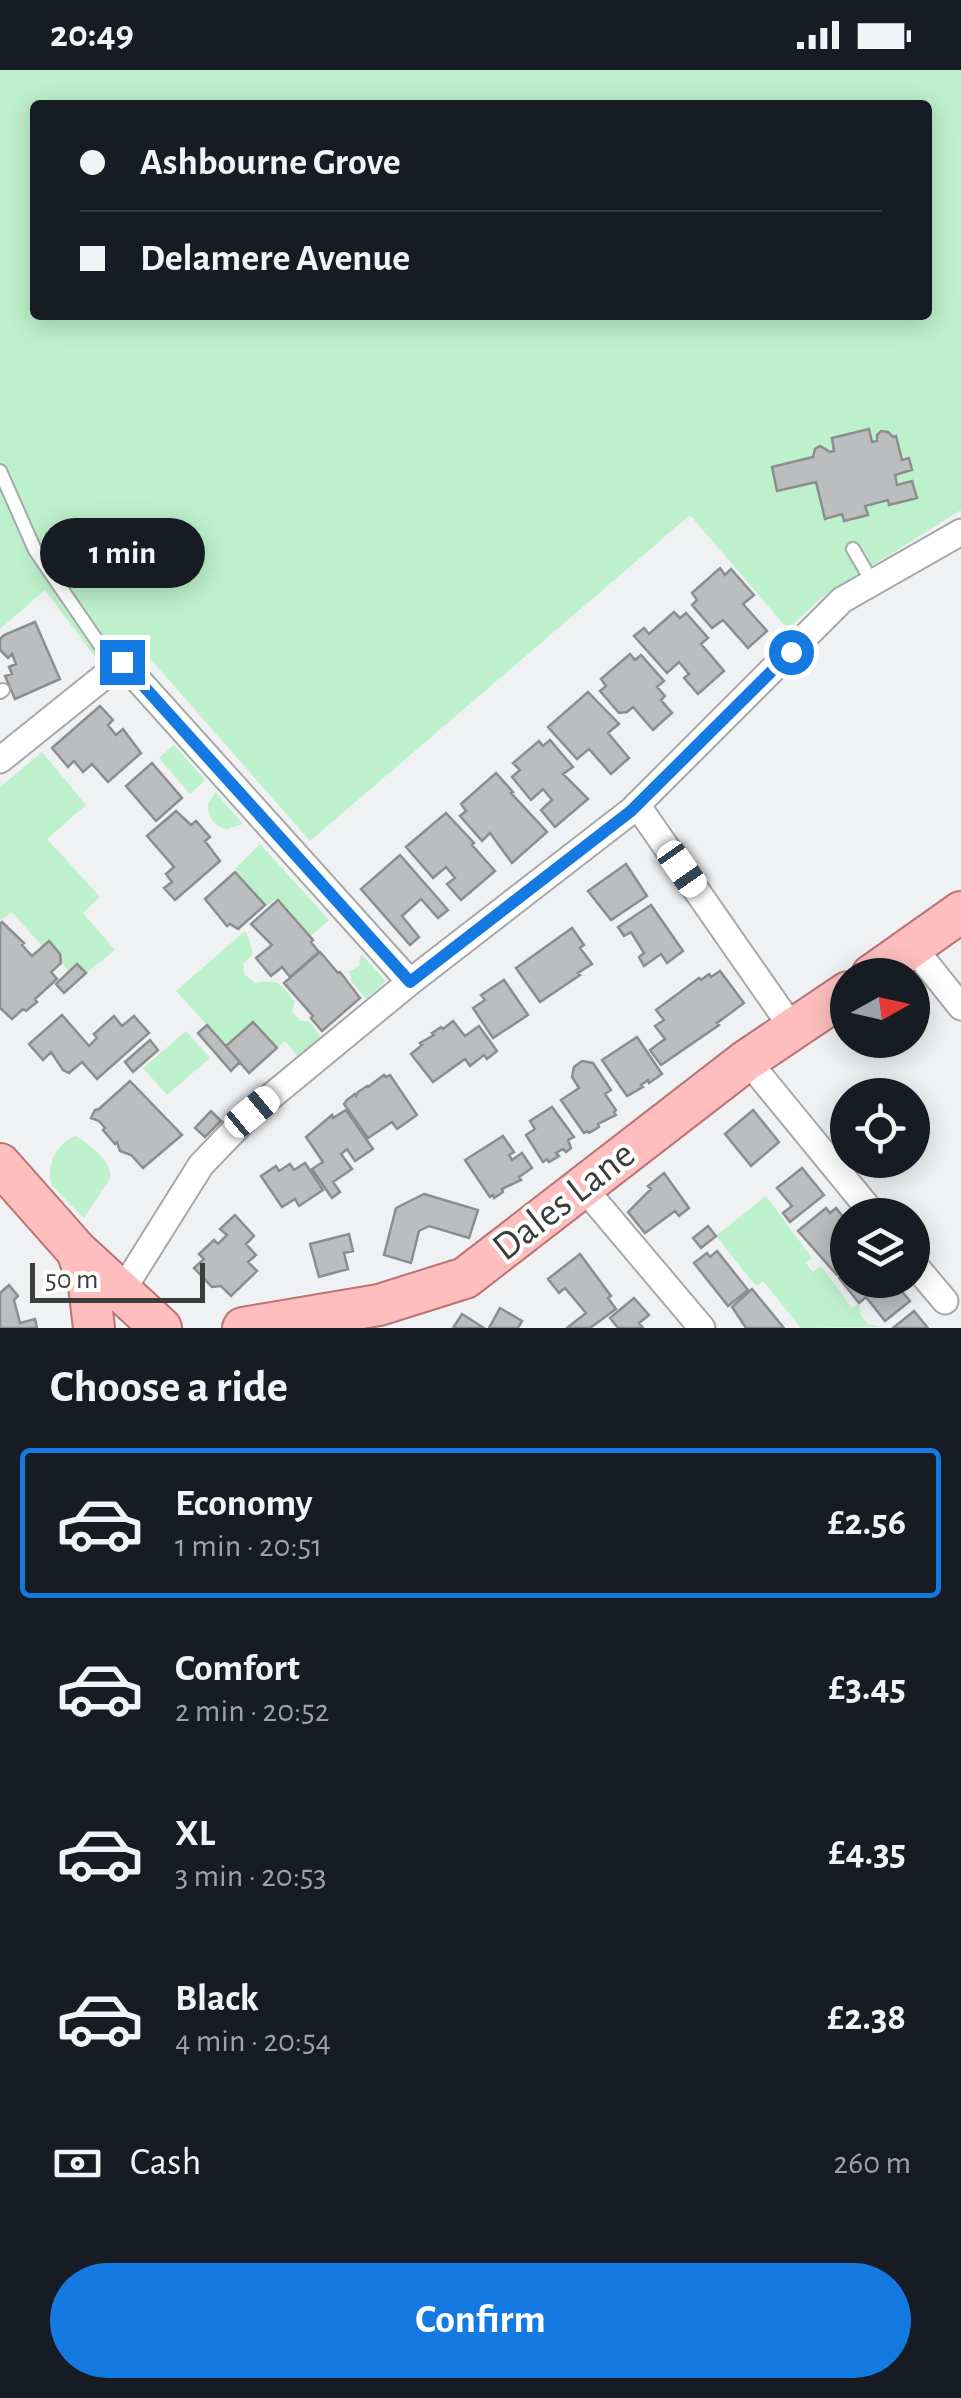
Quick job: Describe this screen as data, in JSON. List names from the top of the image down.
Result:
{
  "streets": {
    "main road": ["Dales Lane"]
  },
  "scale_bar": "50 m",
  "north": "right",
  "page": {
    "status": "20:49",
    "banner": ["Ashbourne Grove", "Delamere Avenue"],
    "bubble": "1 min",
    "scale": "50 m",
    "heading": "Choose a ride",
    "list": [
      {
        "name": "Economy",
        "note": "1 min · 20:51",
        "value": "£2.56"
      },
      {
        "name": "Comfort",
        "note": "2 min · 20:52",
        "value": "£3.45"
      },
      {
        "name": "XL",
        "note": "3 min · 20:53",
        "value": "£4.35"
      },
      {
        "name": "Black",
        "note": "4 min · 20:54",
        "value": "£2.38"
      }
    ],
    "pay": ["Cash", "260 m"],
    "buttons": "Confirm"
  }
}
